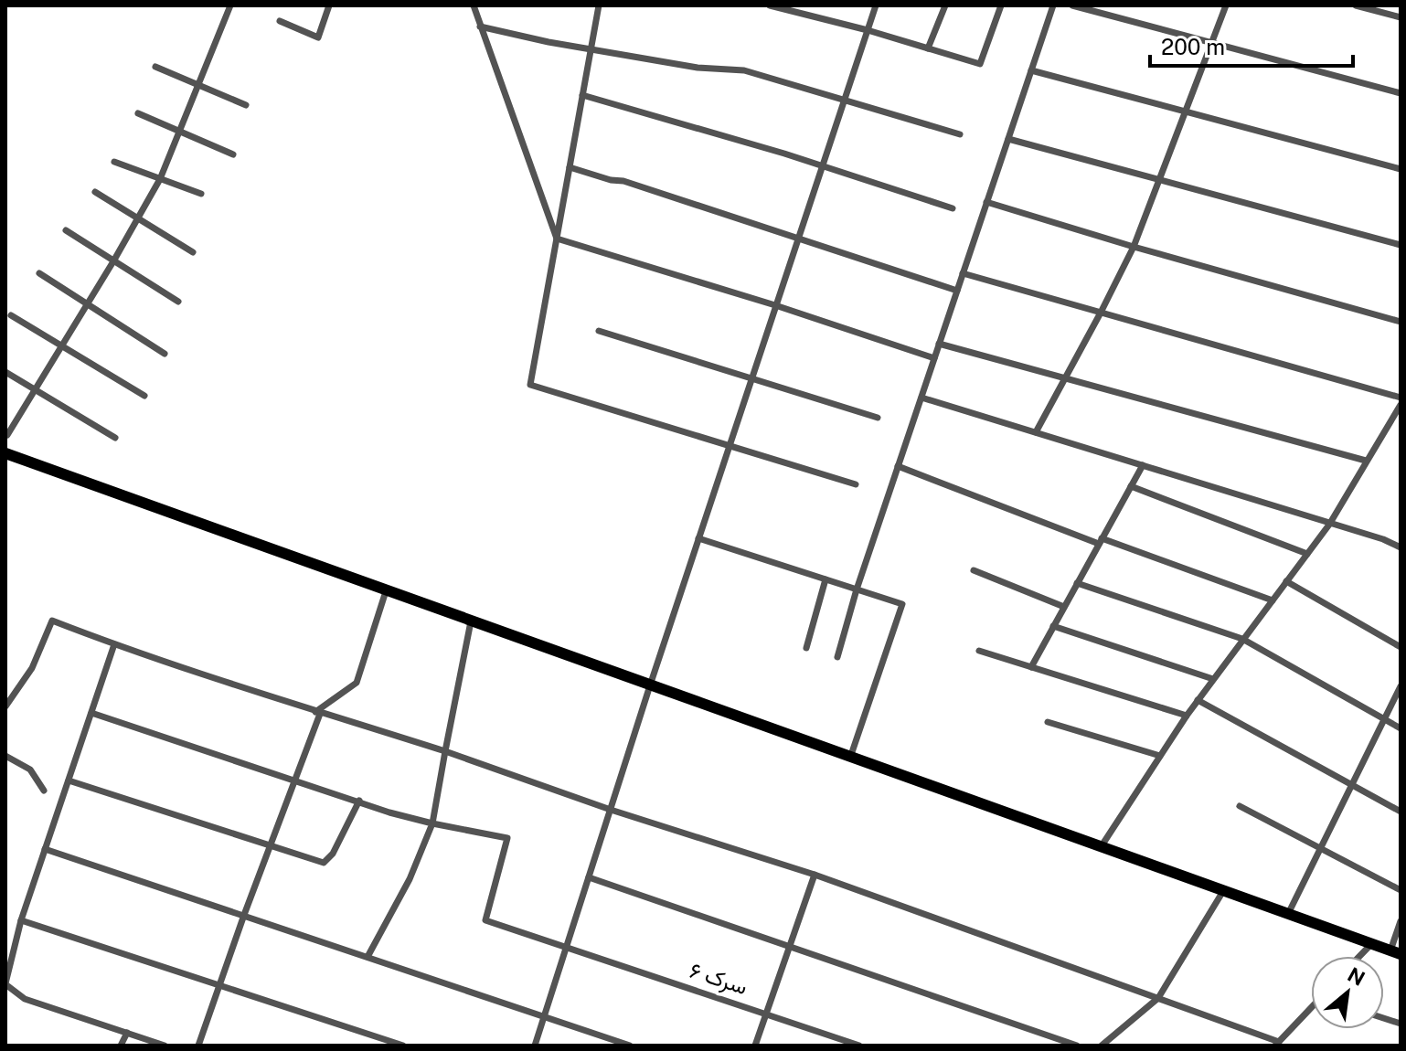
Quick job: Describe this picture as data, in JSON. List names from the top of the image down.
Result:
{
  "streets": {
    "street": ["سرک ۶"]
  },
  "scale_bar": "200 m",
  "north": "top right"
}
